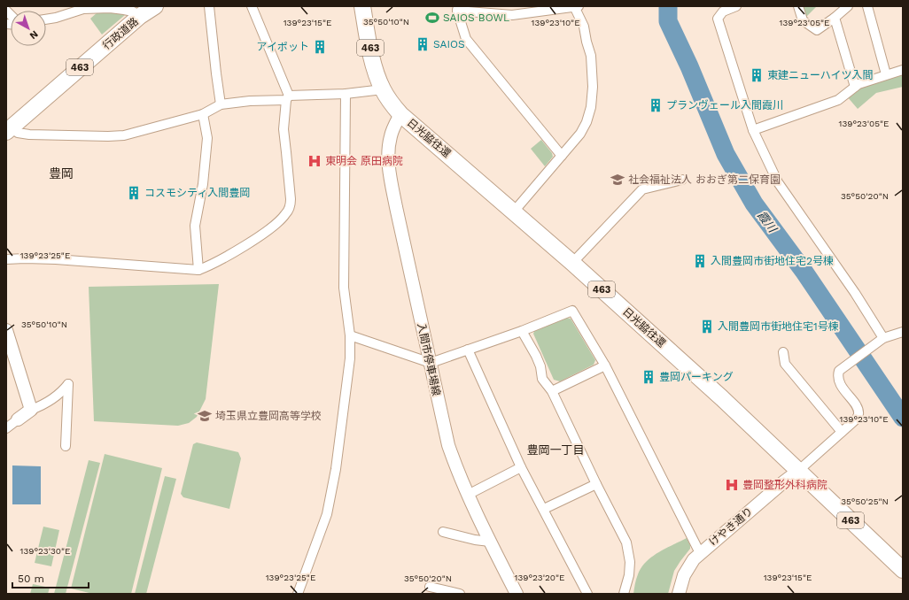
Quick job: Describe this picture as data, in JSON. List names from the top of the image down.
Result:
{
  "streets": {
    "highway": ["行政道路", "463", "日光脇往還"],
    "main road": ["入間市停車場線", "けやき通り"]
  },
  "crossings": [
    ["日光脇往還", "入間市停車場線"],
    ["日光脇往還", "けやき通り"]
  ],
  "districts": ["豊岡", "豊岡一丁目"],
  "water": ["霞川"],
  "places": {
    "sports": ["SAIOS BOWL"],
    "building": [
      "SAIOS",
      "アイポット",
      "東建ニューハイツ入間",
      "プランヴェール入間霞川",
      "コスモシティ入間豊岡",
      "入間豊岡市街地住宅2号棟",
      "入間豊岡市街地住宅1号棟",
      "豊岡パーキング"
    ],
    "hospital": ["東明会 原田病院", "豊岡整形外科病院"],
    "school or university": ["社会福祉法人 おおぎ第二保育園", "埼玉県立豊岡高等学校"]
  },
  "scale_bar": "50 m",
  "north": "bottom right",
  "coordinates": [
    "35°50'10\"N",
    "139°23'05\"E",
    "139°23'15\"E",
    "139°23'10\"E",
    "35°50'20\"N",
    "139°23'25\"E",
    "35°50'25\"N",
    "139°23'30\"E",
    "139°23'20\"E"
  ]
}
